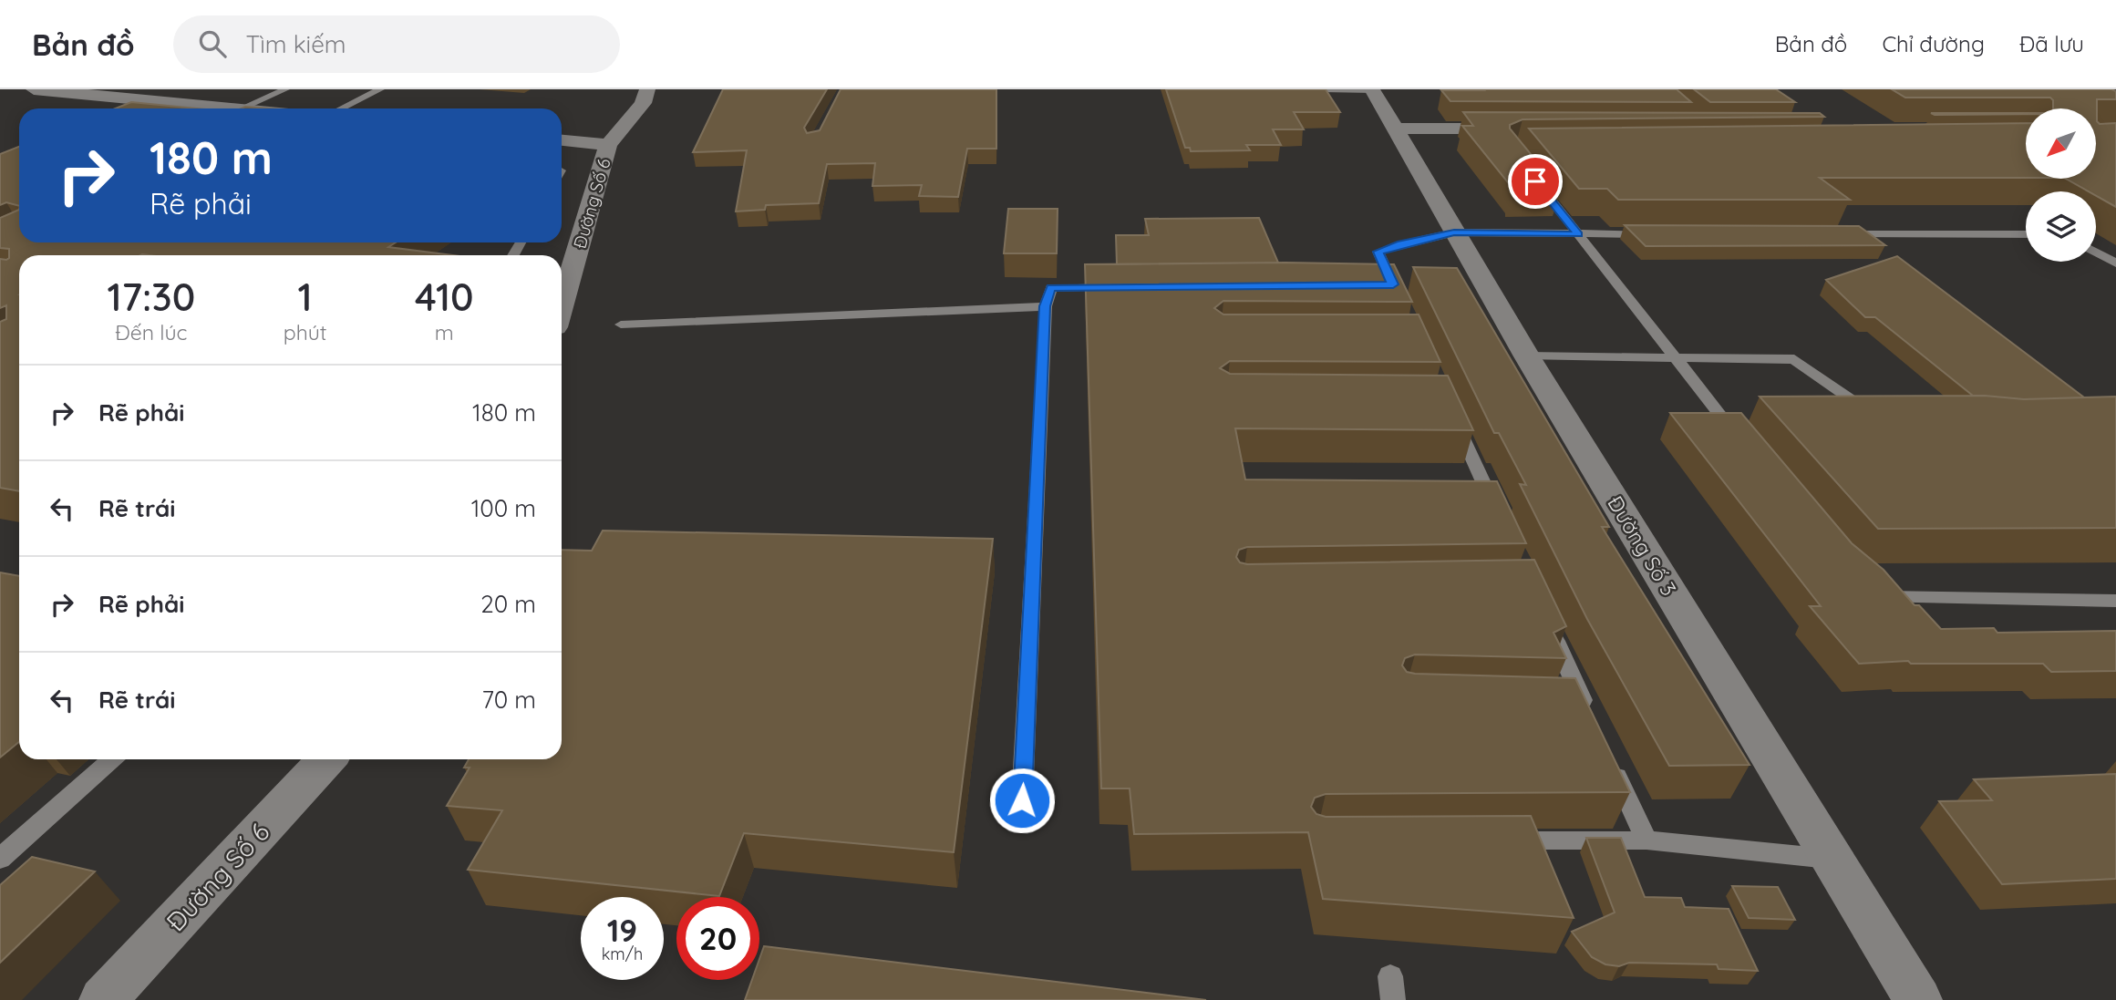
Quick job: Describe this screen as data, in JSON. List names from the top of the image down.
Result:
{
  "streets": {
    "street": ["Đường Số 6", "Đường Số 3"]
  },
  "north": "bottom left",
  "page": {
    "header": "Bản đồ",
    "search": "Tìm kiếm",
    "nav": ["Bản đồ", "Chỉ đường", "Đã lưu"],
    "turn": ["180 m", "Rẽ phải"],
    "eta": [
      "17:30",
      "Đến lúc",
      "1",
      "phút",
      "410",
      "m"
    ],
    "list": [
      {
        "name": "Rẽ phải",
        "value": "180 m"
      },
      {
        "name": "Rẽ trái",
        "value": "100 m"
      },
      {
        "name": "Rẽ phải",
        "value": "20 m"
      },
      {
        "name": "Rẽ trái",
        "value": "70 m"
      }
    ],
    "speed": "19 km/h",
    "limit": "20"
  }
}
